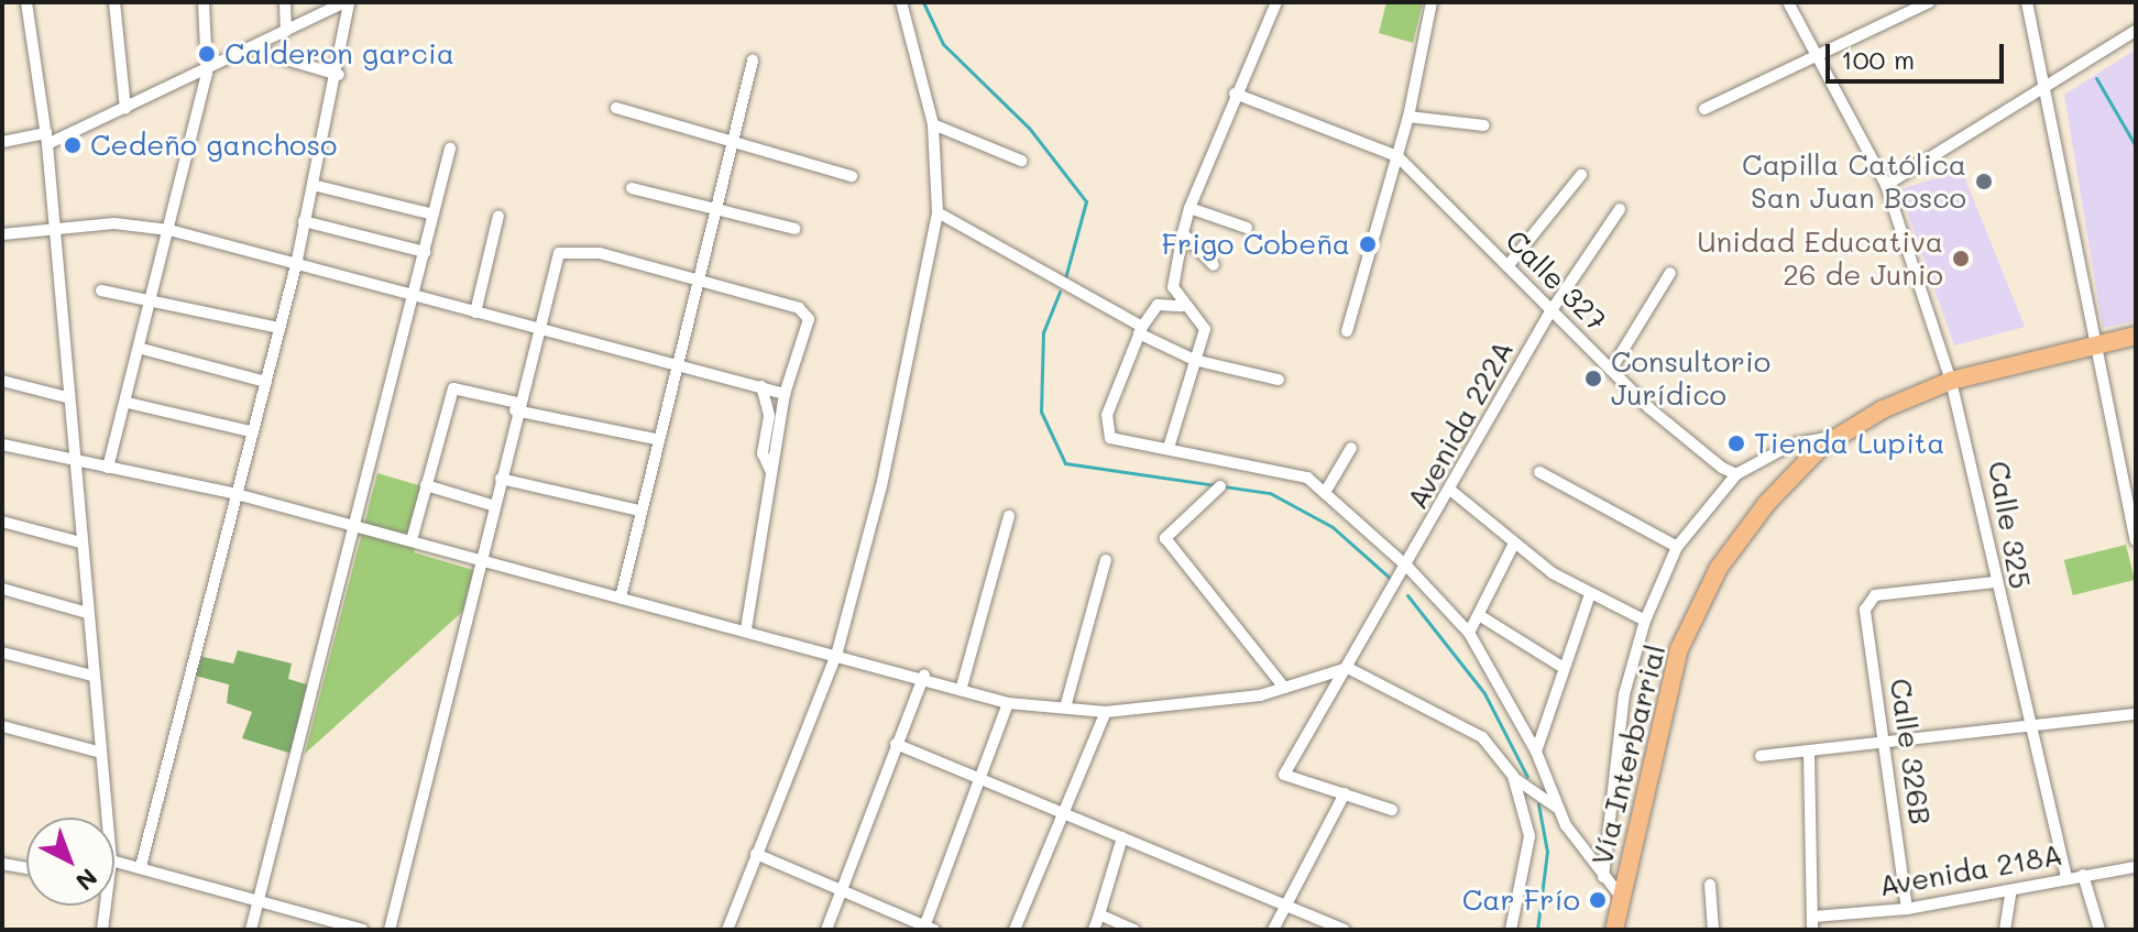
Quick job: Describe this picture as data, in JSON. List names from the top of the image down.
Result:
{
  "streets": {
    "main road": ["Vía Interbarrial"],
    "street": [
      "Calle 327",
      "Avenida 222A",
      "Calle 325",
      "Calle 326B",
      "Avenida 218A"
    ]
  },
  "crossings": [
    ["Calle 327", "Avenida 222A"],
    ["Calle 325", "Calle 326B"],
    ["Calle 325", "Vía Interbarrial"],
    ["Calle 325", "Avenida 218A"],
    ["Calle 326B", "Avenida 218A"]
  ],
  "places": [
    "Calderon garcia",
    "Cedeño ganchoso",
    "Capilla Católica San Juan Bosco",
    "Frigo Cobeña",
    "Unidad Educativa 26 de Junio",
    "Consultorio Jurídico",
    "Tienda Lupita",
    "Car Frío"
  ],
  "scale_bar": "100 m",
  "north": "bottom right"
}
